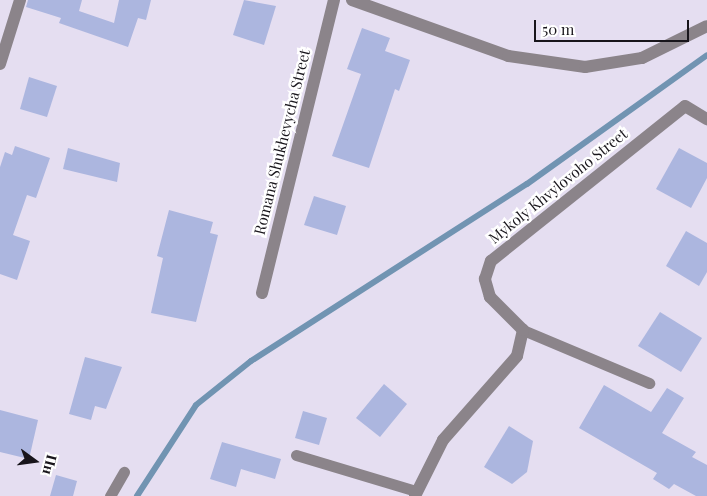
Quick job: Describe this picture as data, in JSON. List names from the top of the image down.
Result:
{
  "streets": {
    "street": ["Romana Shukhevycha Street", "Mykoly Khvylovoho Street"]
  },
  "scale_bar": "50 m",
  "north": "right"
}
